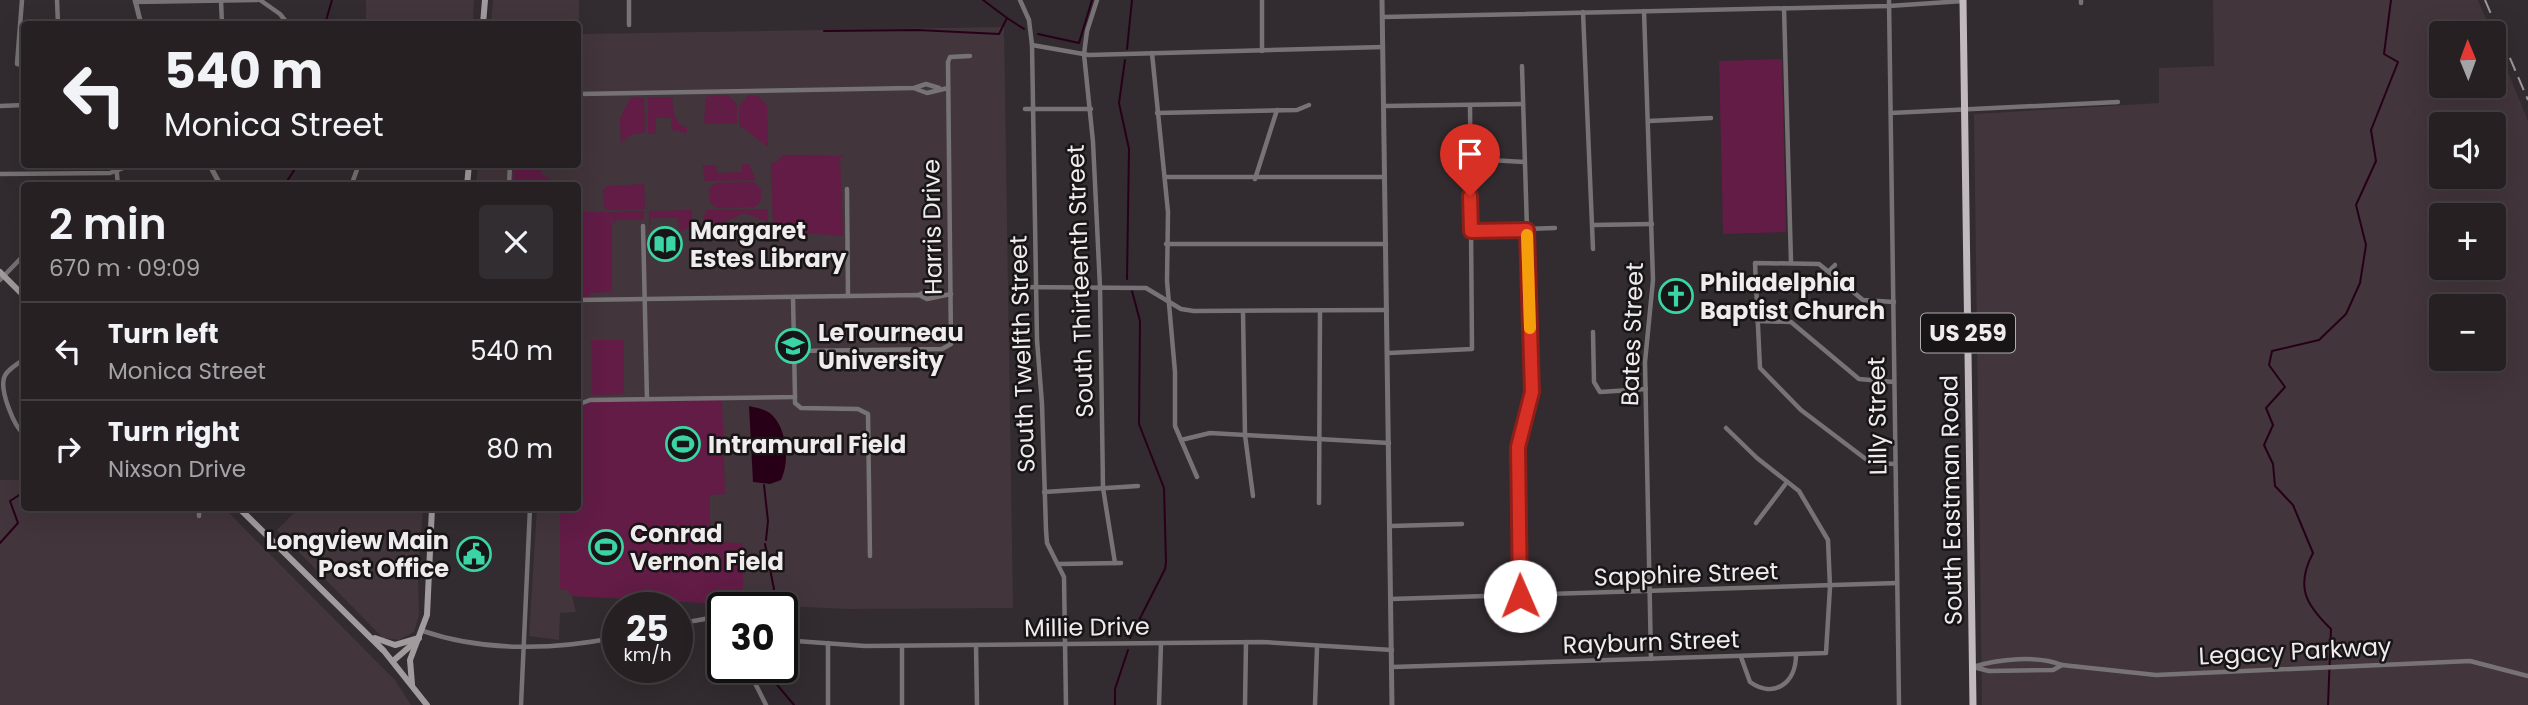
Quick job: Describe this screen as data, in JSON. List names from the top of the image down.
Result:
{
  "streets": {
    "main road": ["US 259", "South Eastman Road"],
    "street": [
      "Harris Drive",
      "South Thirteenth Street",
      "Bates Street",
      "South Twelfth Street",
      "Lilly Street",
      "Sapphire Street",
      "Millie Drive",
      "Rayburn Street",
      "Legacy Parkway"
    ]
  },
  "crossings": [
    ["South Thirteenth Street", "South Twelfth Street"],
    ["Bates Street", "Sapphire Street"],
    ["Bates Street", "Rayburn Street"],
    ["South Twelfth Street", "Millie Drive"],
    ["Lilly Street", "Sapphire Street"],
    ["South Eastman Road", "Legacy Parkway"],
    ["Sapphire Street", "Rayburn Street"]
  ],
  "places": {
    "library": ["Margaret Estes Library"],
    "church": ["Philadelphia Baptist Church"],
    "school or university": ["LeTourneau University"],
    "sports": ["Intramural Field", "Conrad Vernon Field"],
    "public building": ["Longview Main Post Office"]
  },
  "north": "top",
  "page": {
    "map_buttons": ["+", "−"],
    "turn": ["540 m", "Monica Street"],
    "heading": ["2 min", "670 m · 09:09"],
    "list": [
      {
        "name": "Turn left",
        "note": "Monica Street",
        "value": "540 m"
      },
      {
        "name": "Turn right",
        "note": "Nixson Drive",
        "value": "80 m"
      }
    ],
    "speed": "25 km/h",
    "limit": "30"
  }
}
